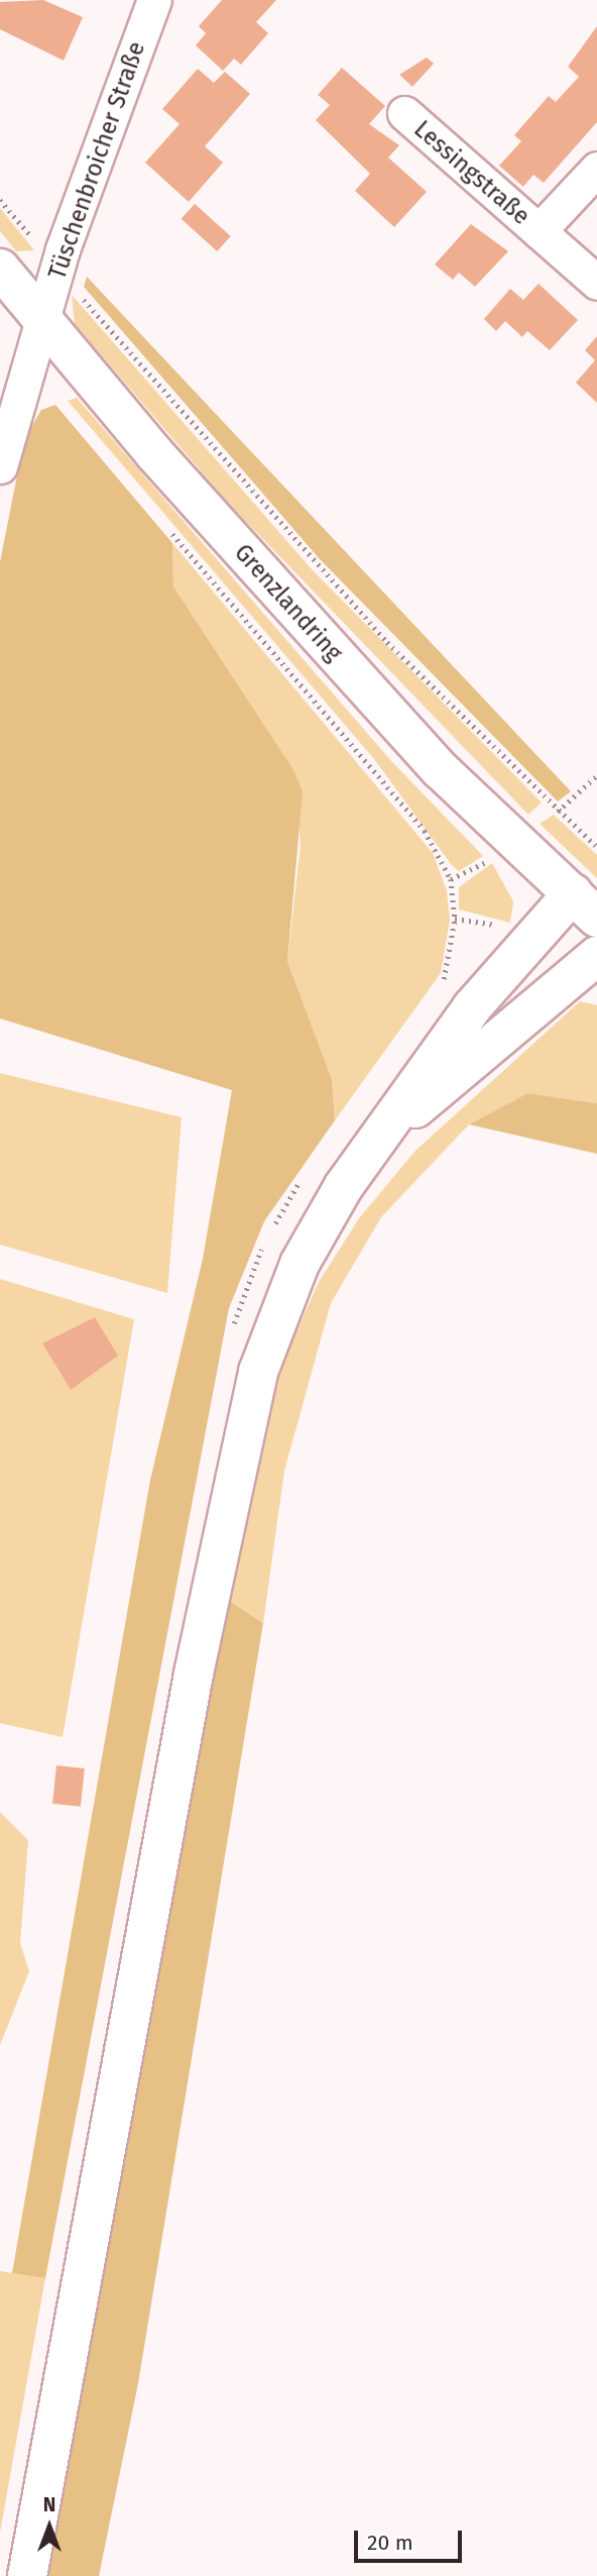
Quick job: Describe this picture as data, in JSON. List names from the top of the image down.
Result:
{
  "streets": {
    "main road": ["Grenzlandring"],
    "street": ["Tüschenbroicher Straße", "Lessingstraße"]
  },
  "crossings": [
    ["Tüschenbroicher Straße", "Grenzlandring"]
  ],
  "scale_bar": "20 m",
  "north": "top"
}
